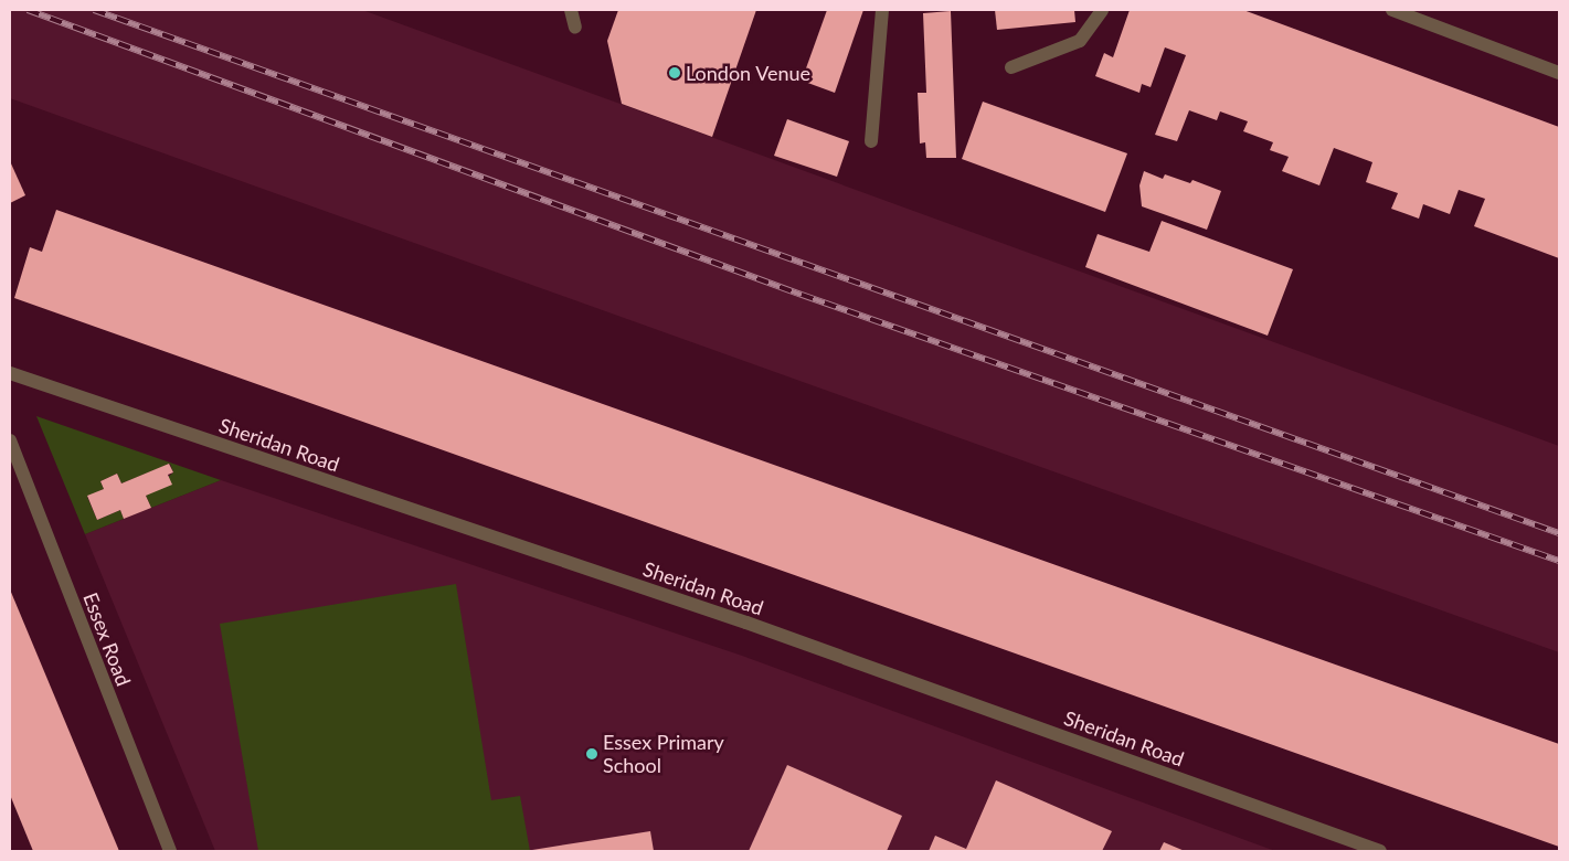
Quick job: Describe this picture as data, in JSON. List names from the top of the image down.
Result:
{
  "streets": {
    "street": ["Sheridan Road", "Essex Road"]
  },
  "places": ["London Venue", "Essex Primary School"]
}
